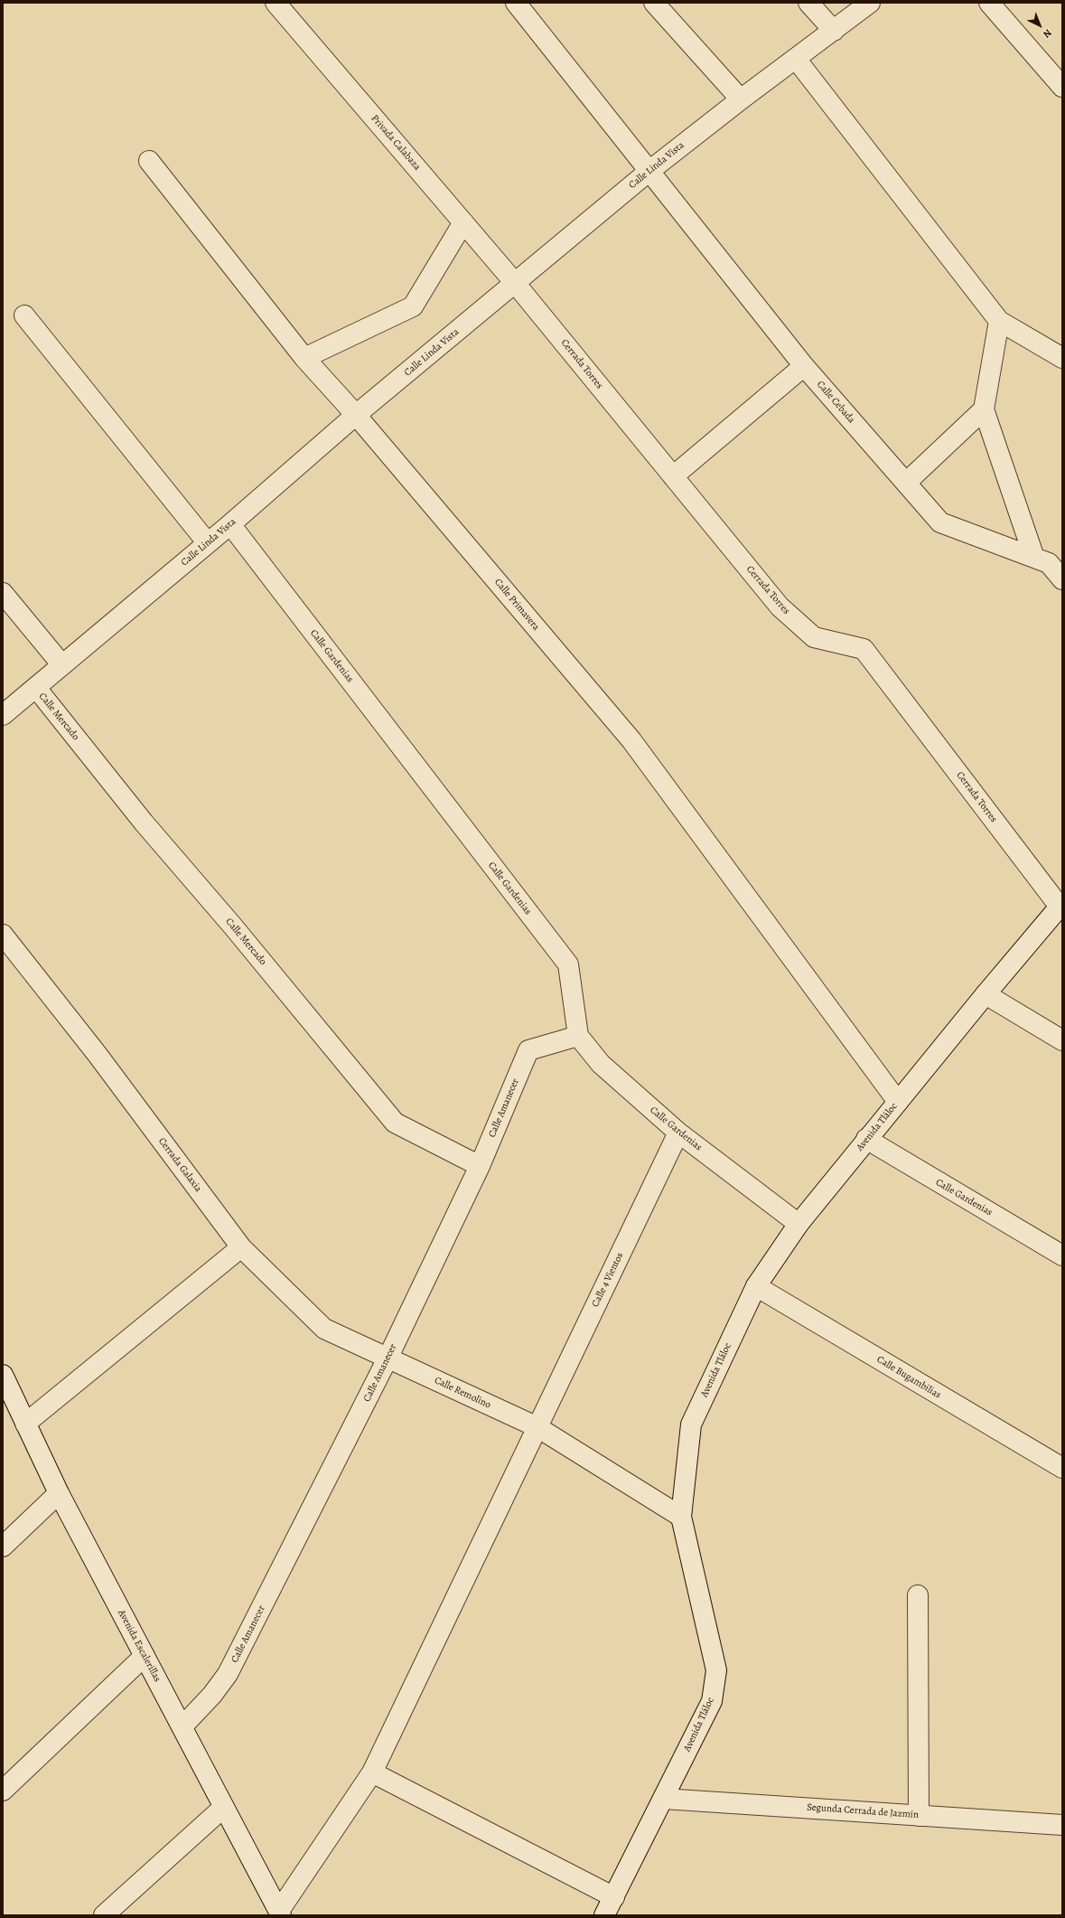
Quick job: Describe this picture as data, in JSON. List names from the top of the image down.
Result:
{
  "streets": {
    "street": [
      "Privada Calabaza",
      "Calle Linda Vista",
      "Cerrada Torres",
      "Calle Cebada",
      "Calle Primavera",
      "Calle Gardenias",
      "Calle Mercado",
      "Calle Amanecer",
      "Avenida Tláloc",
      "Cerrada Galaxia",
      "Calle 4 Vientos",
      "Calle Bugambilias",
      "Calle Remolino",
      "Avenida Escalerillas",
      "Segunda Cerrada de Jazmín"
    ]
  },
  "crossings": [
    ["Privada Calabaza", "Calle Linda Vista"],
    ["Privada Calabaza", "Cerrada Torres"],
    ["Calle Linda Vista", "Cerrada Torres"],
    ["Calle Linda Vista", "Calle Cebada"],
    ["Calle Linda Vista", "Calle Primavera"],
    ["Calle Linda Vista", "Calle Gardenias"],
    ["Calle Linda Vista", "Calle Mercado"],
    ["Cerrada Torres", "Avenida Tláloc"],
    ["Calle Primavera", "Avenida Tláloc"],
    ["Calle Gardenias", "Calle Amanecer"],
    ["Calle Gardenias", "Avenida Tláloc"],
    ["Calle Gardenias", "Calle 4 Vientos"],
    ["Calle Mercado", "Calle Amanecer"],
    ["Calle Amanecer", "Cerrada Galaxia"],
    ["Calle Amanecer", "Calle Remolino"],
    ["Calle Amanecer", "Avenida Escalerillas"],
    ["Avenida Tláloc", "Calle Bugambilias"],
    ["Avenida Tláloc", "Calle Remolino"],
    ["Avenida Tláloc", "Segunda Cerrada de Jazmín"],
    ["Cerrada Galaxia", "Calle Remolino"],
    ["Calle 4 Vientos", "Calle Remolino"],
    ["Calle 4 Vientos", "Avenida Escalerillas"]
  ],
  "north": "bottom right"
}
